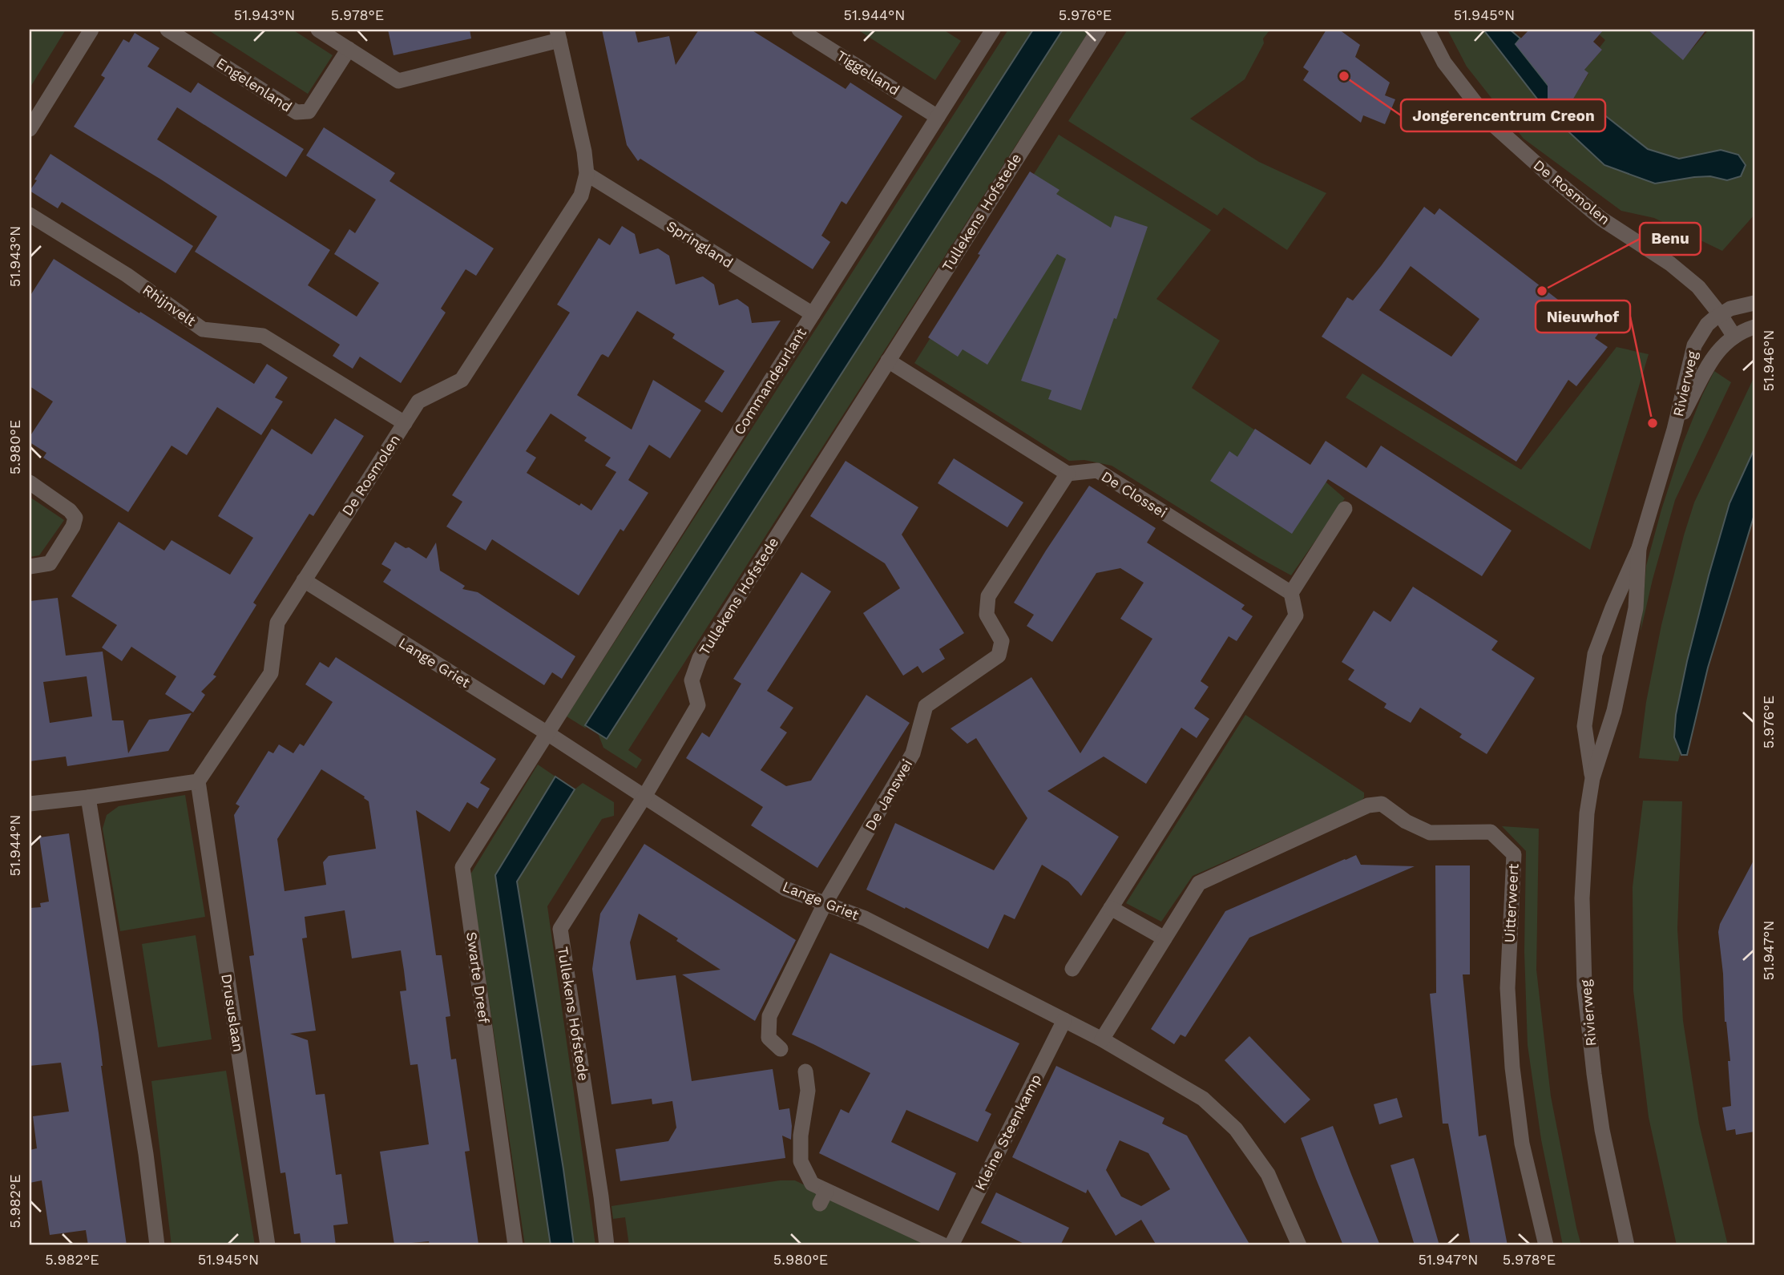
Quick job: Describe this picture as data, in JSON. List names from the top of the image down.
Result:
{
  "streets": {
    "street": [
      "Tiggelland",
      "Engelenland",
      "De Rosmolen",
      "Tullekens Hofstede",
      "Springland",
      "Rhijnvelt",
      "Commandeurlant",
      "Rivierweg",
      "De Clossei",
      "Lange Griet",
      "De Janswei",
      "Uitterweert",
      "Swarte Dreef",
      "Drususlaan",
      "Kleine Steenkamp"
    ]
  },
  "crossings": [
    ["Tiggelland", "Commandeurlant"],
    ["De Rosmolen", "Springland"],
    ["De Rosmolen", "Rhijnvelt"],
    ["De Rosmolen", "Rivierweg"],
    ["De Rosmolen", "Lange Griet"],
    ["De Rosmolen", "Drususlaan"],
    ["Tullekens Hofstede", "Lange Griet"],
    ["Springland", "Commandeurlant"],
    ["Commandeurlant", "Lange Griet"],
    ["Commandeurlant", "Swarte Dreef"],
    ["De Clossei", "De Janswei"],
    ["Lange Griet", "De Janswei"],
    ["Lange Griet", "Uitterweert"],
    ["Lange Griet", "Swarte Dreef"],
    ["Lange Griet", "Kleine Steenkamp"]
  ],
  "places": ["Jongerencentrum Creon", "Benu", "Nieuwhof"],
  "coordinates": [
    "51.943°N",
    "5.978°E",
    "51.944°N",
    "5.976°E",
    "51.945°N",
    "51.946°N",
    "5.980°E",
    "51.947°N",
    "5.982°E"
  ]
}
